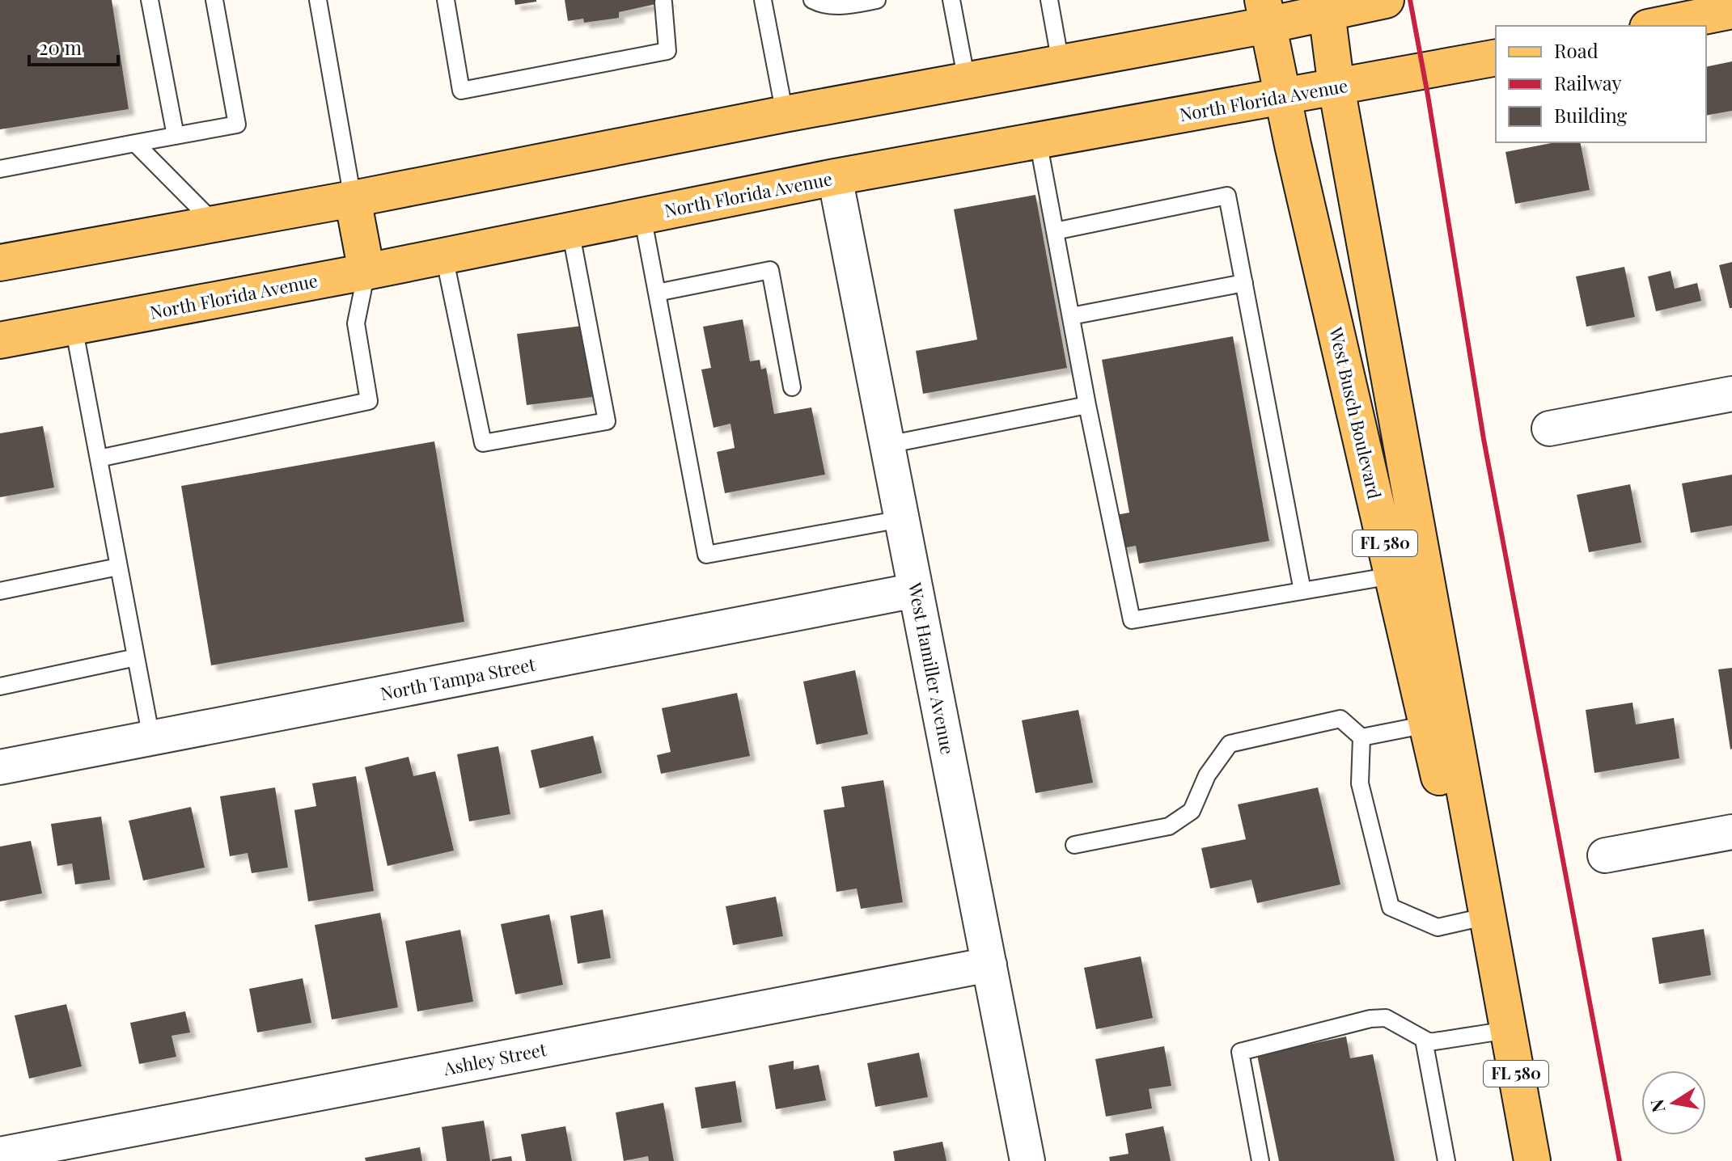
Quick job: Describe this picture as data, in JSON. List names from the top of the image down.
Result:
{
  "streets": {
    "main road": ["North Florida Avenue", "West Busch Boulevard", "FL 580"],
    "street": ["West Hamiller Avenue", "North Tampa Street", "Ashley Street"]
  },
  "crossings": [
    ["North Florida Avenue", "West Busch Boulevard"],
    ["North Florida Avenue", "FL 580"],
    ["North Florida Avenue", "West Hamiller Avenue"],
    ["West Busch Boulevard", "FL 580"],
    ["West Hamiller Avenue", "North Tampa Street"],
    ["West Hamiller Avenue", "Ashley Street"]
  ],
  "legend": ["Road", "Railway", "Building"],
  "scale_bar": "20 m",
  "north": "left"
}
